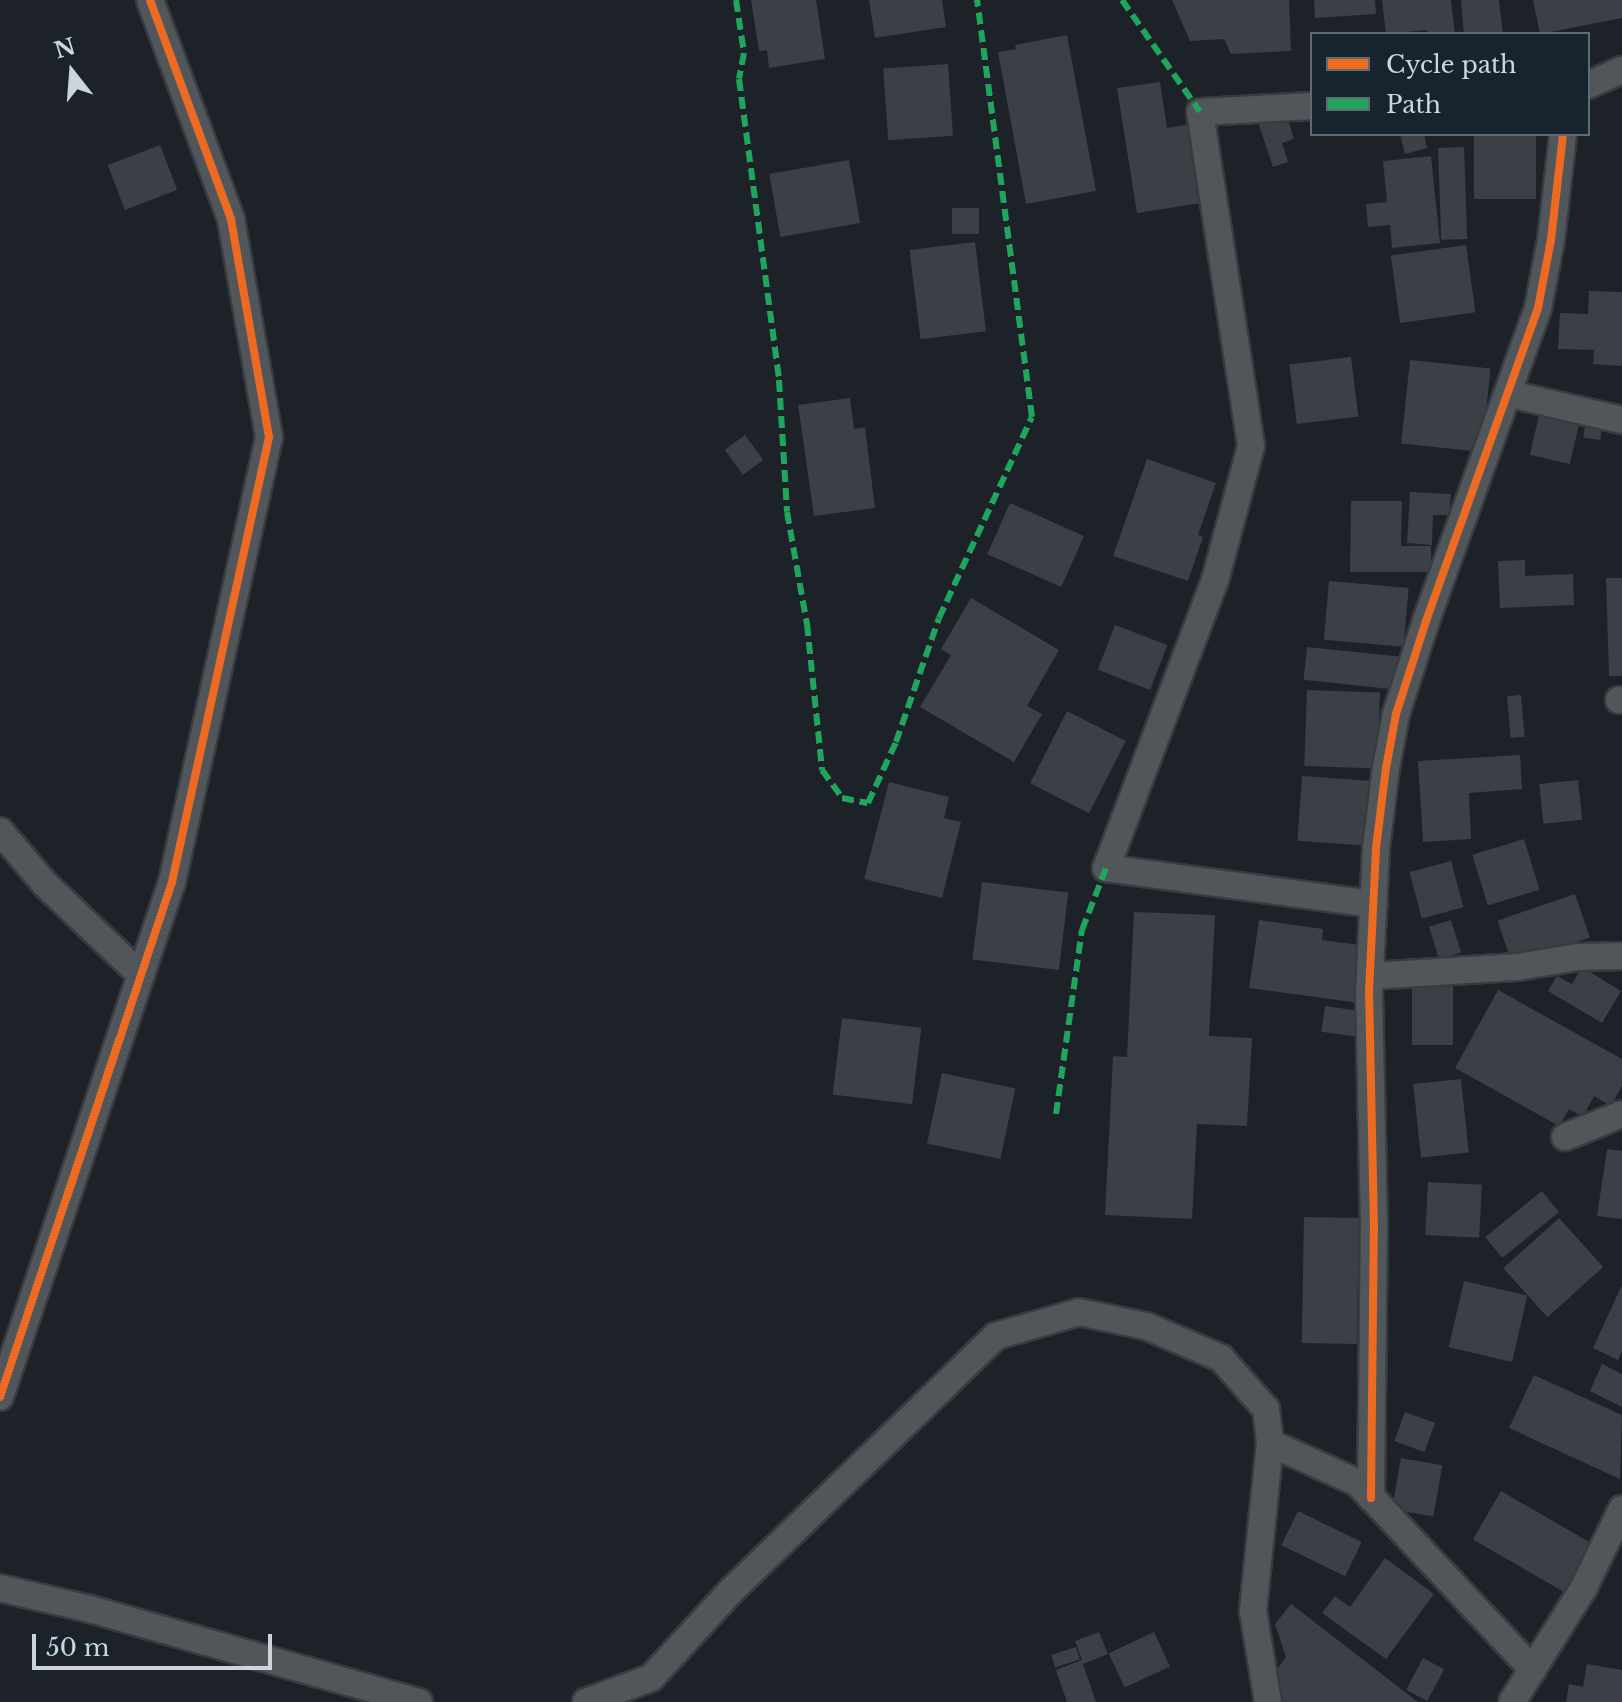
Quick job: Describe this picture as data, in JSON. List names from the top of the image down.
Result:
{
  "legend": ["Cycle path", "Path"],
  "scale_bar": "50 m",
  "north": "top"
}
